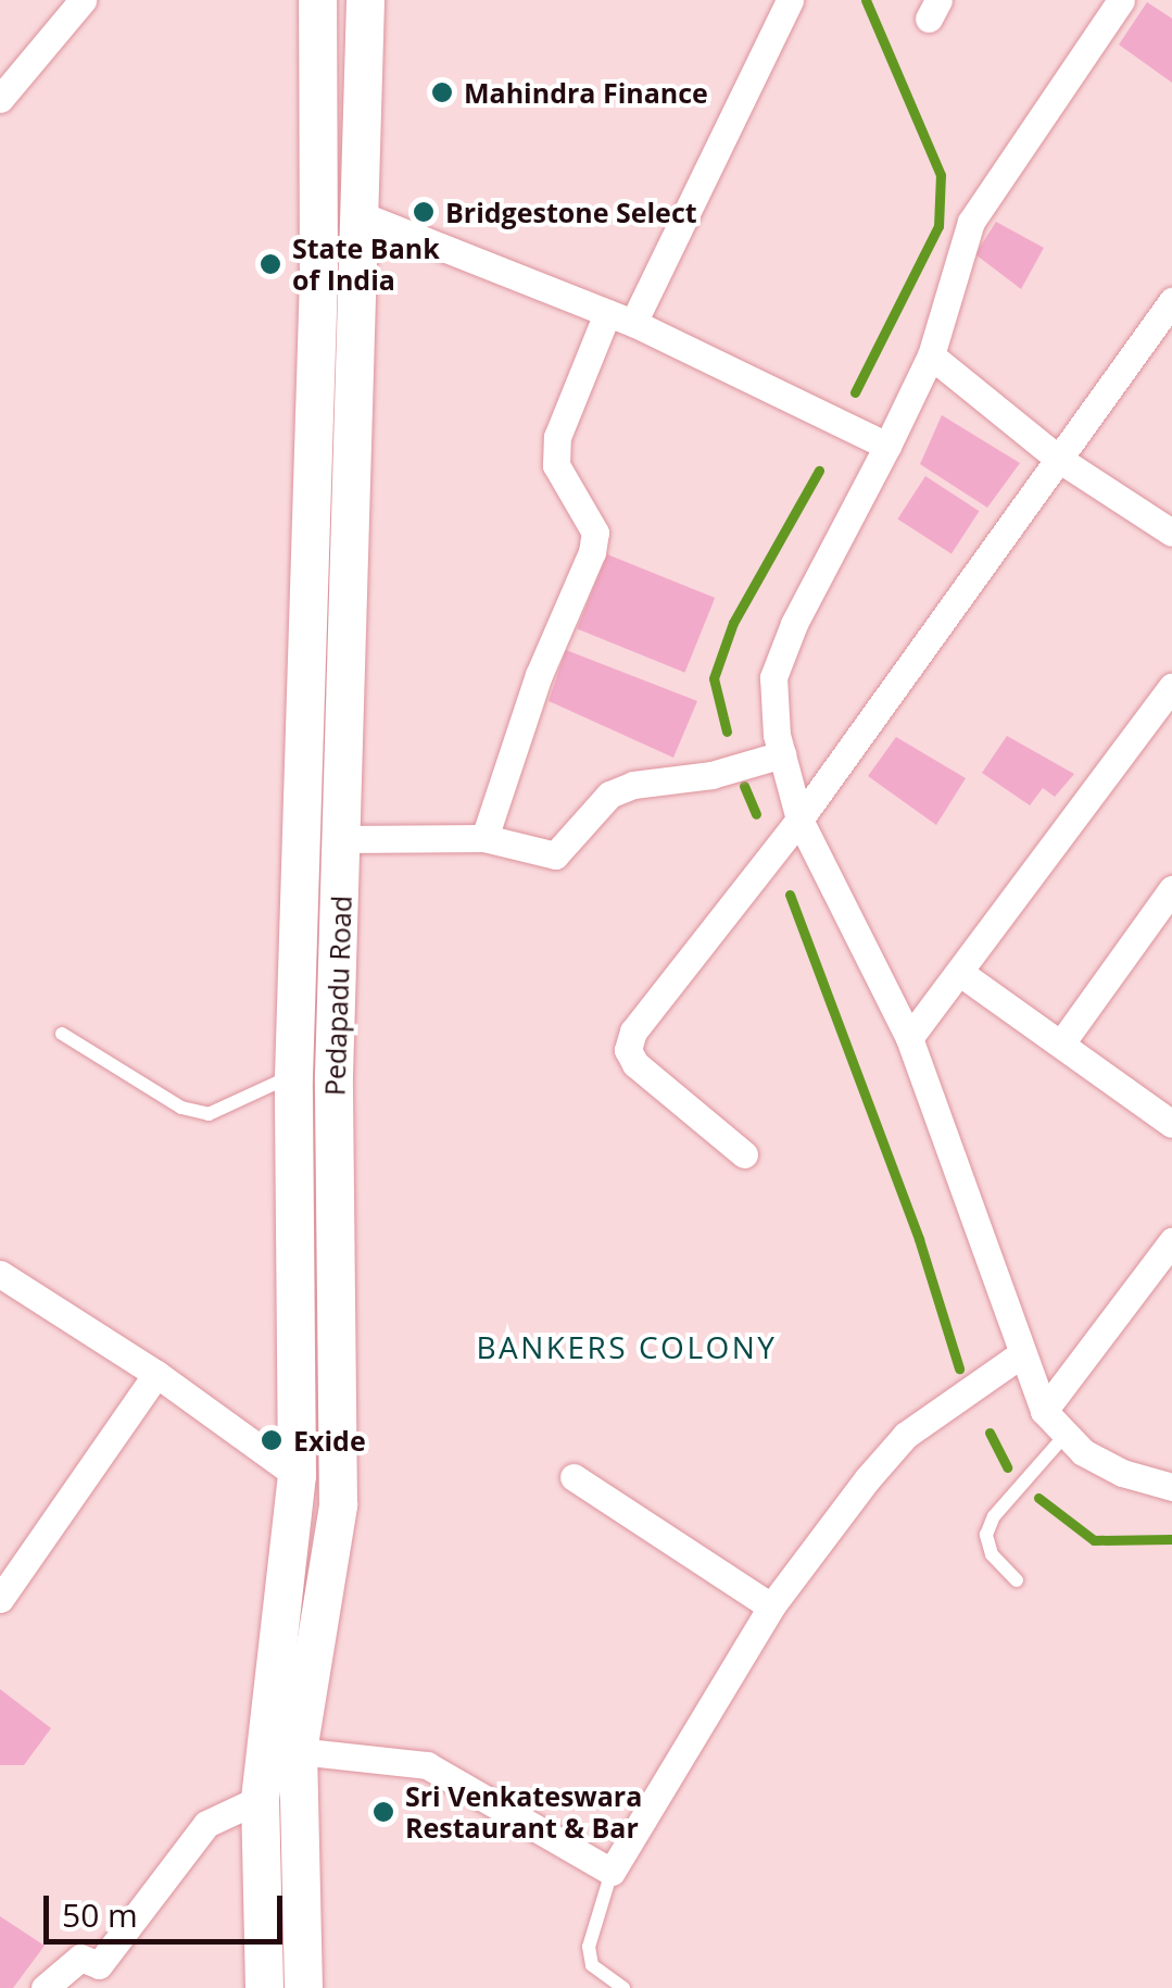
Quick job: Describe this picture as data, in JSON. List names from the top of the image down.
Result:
{
  "streets": {
    "main road": ["Pedapadu Road"]
  },
  "districts": ["BANKERS COLONY"],
  "places": [
    "Mahindra Finance",
    "Bridgestone Select",
    "State Bank of India",
    "Exide",
    "Sri Venkateswara Restaurant & Bar"
  ],
  "scale_bar": "50 m"
}
